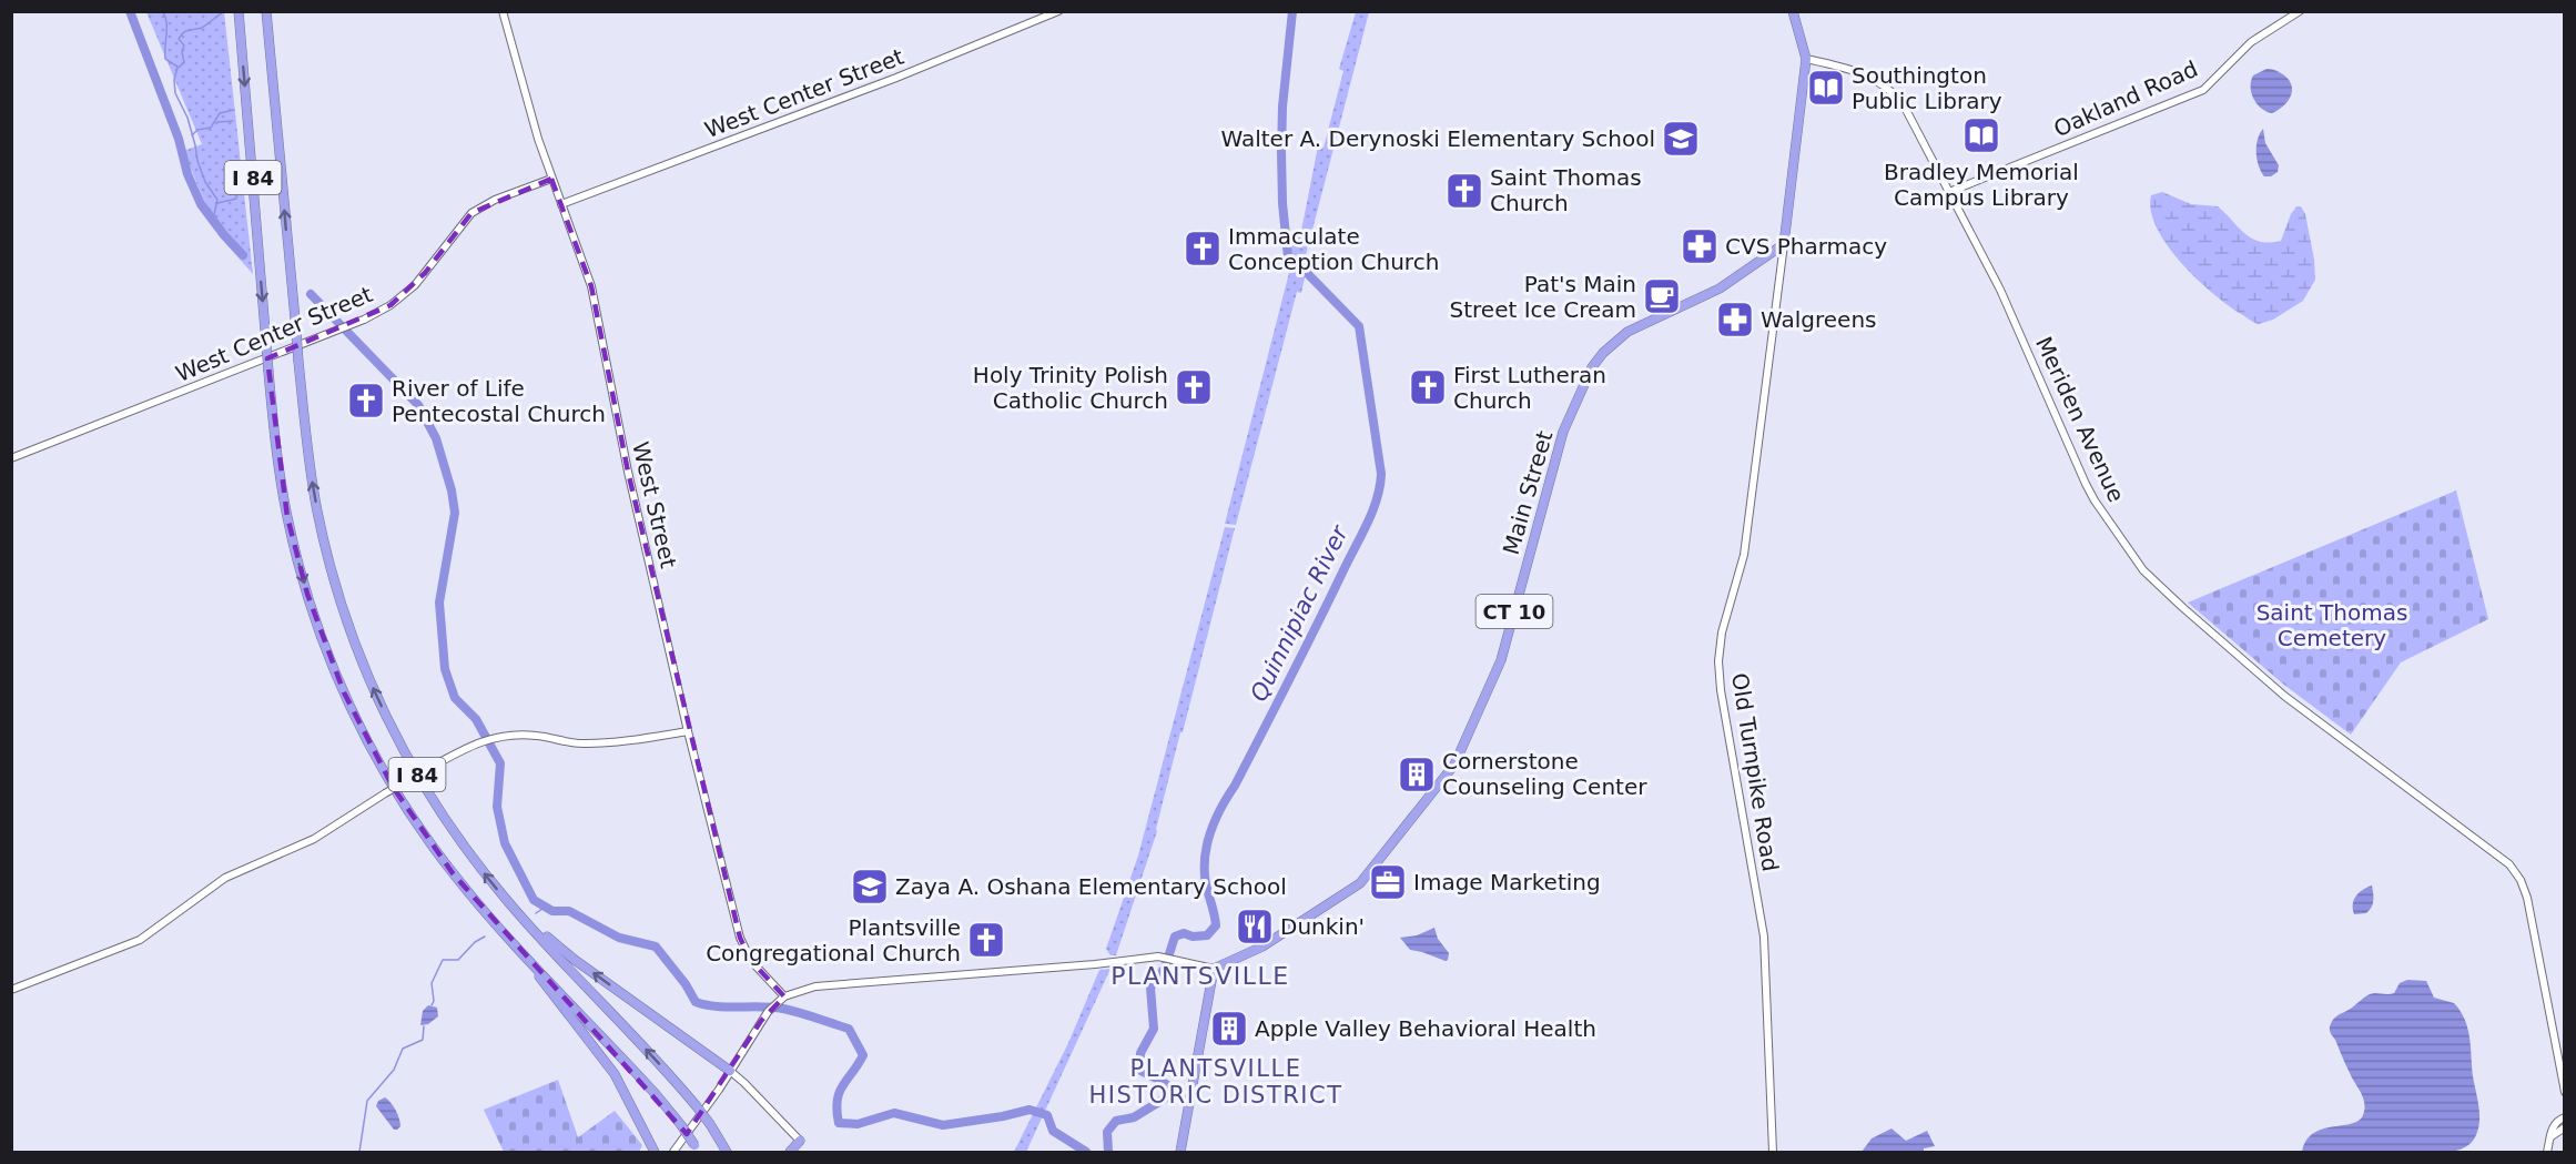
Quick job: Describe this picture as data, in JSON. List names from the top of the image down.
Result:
{
  "streets": {
    "highway": ["I 84", "Main Street", "CT 10"],
    "main road": [
      "West Center Street",
      "Oakland Road",
      "Meriden Avenue",
      "West Street",
      "Old Turnpike Road"
    ]
  },
  "crossings": [
    ["West Center Street", "West Street"],
    ["Oakland Road", "Meriden Avenue"],
    ["Main Street", "Old Turnpike Road"]
  ],
  "districts": ["PLANTSVILLE", "PLANTSVILLE HISTORIC DISTRICT"],
  "water": ["Quinnipiac River"],
  "parks": ["Saint Thomas Cemetery"],
  "places": {
    "library": ["Southington Public Library", "Bradley Memorial Campus Library"],
    "school or university": ["Walter A. Derynoski Elementary School", "Zaya A. Oshana Elementary School"],
    "church": [
      "Saint Thomas Church",
      "Immaculate Conception Church",
      "Holy Trinity Polish Catholic Church",
      "First Lutheran Church",
      "River of Life Pentecostal Church",
      "Plantsville Congregational Church"
    ],
    "pharmacy": ["CVS Pharmacy", "Walgreens"],
    "cafe": ["Pat's Main Street Ice Cream"],
    "building": ["Cornerstone Counseling Center", "Apple Valley Behavioral Health"],
    "office": ["Image Marketing"],
    "restaurant": ["Dunkin'"]
  }
}
